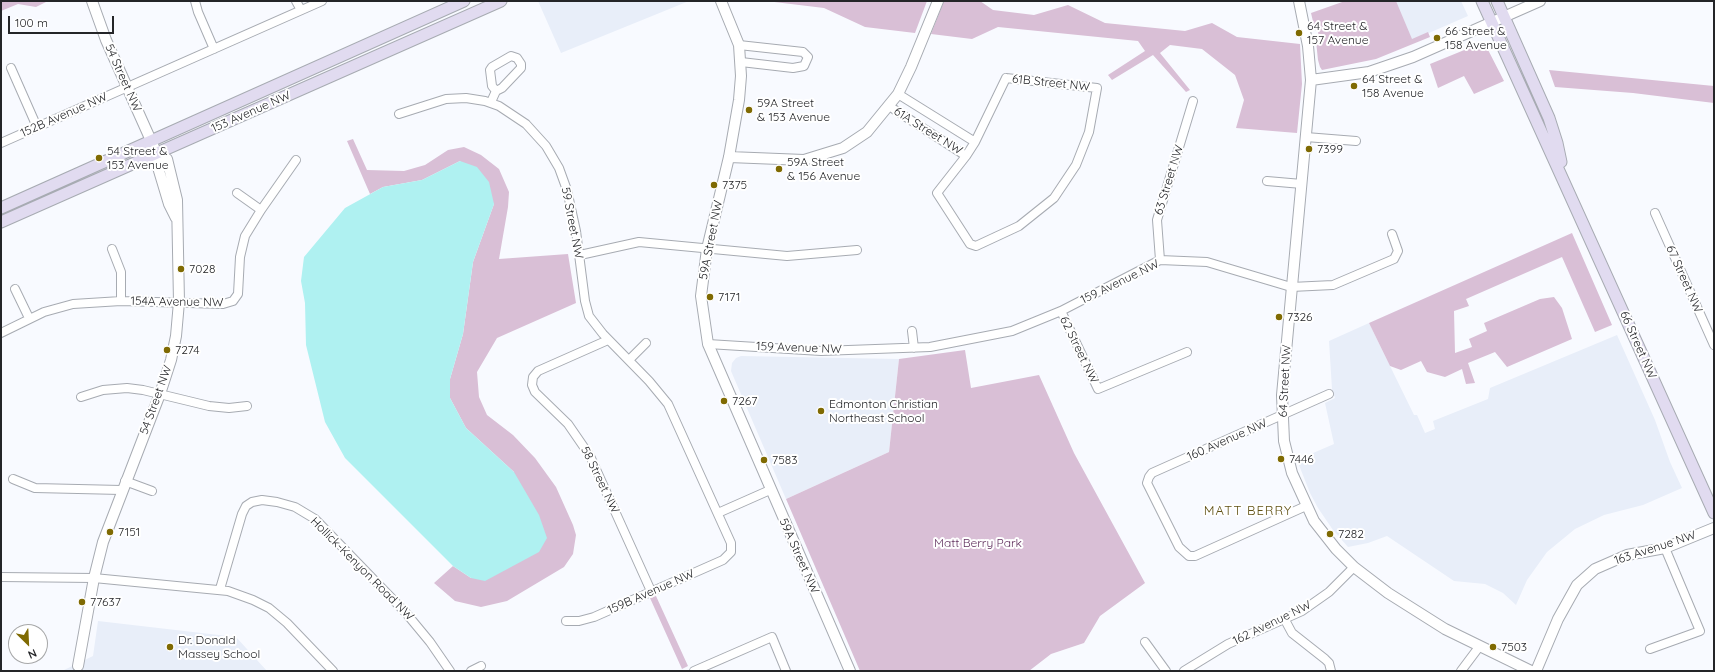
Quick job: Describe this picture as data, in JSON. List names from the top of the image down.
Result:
{
  "streets": {
    "main road": ["153 Avenue NW", "66 Street NW"],
    "street": [
      "54 Street NW",
      "61B Street NW",
      "152B Avenue NW",
      "61A Street NW",
      "63 Street NW",
      "59 Street NW",
      "59A Street NW",
      "67 Street NW",
      "159 Avenue NW",
      "154A Avenue NW",
      "62 Street NW",
      "64 Street NW",
      "160 Avenue NW",
      "58 Street NW",
      "163 Avenue NW",
      "Hollick-Kenyon Road NW",
      "159B Avenue NW",
      "162 Avenue NW"
    ]
  },
  "crossings": [
    ["54 Street NW", "153 Avenue NW"],
    ["54 Street NW", "152B Avenue NW"],
    ["54 Street NW", "154A Avenue NW"],
    ["61B Street NW", "61A Street NW"],
    ["63 Street NW", "159 Avenue NW"],
    ["59 Street NW", "58 Street NW"],
    ["59 Street NW", "159B Avenue NW"],
    ["59A Street NW", "159 Avenue NW"],
    ["159 Avenue NW", "62 Street NW"],
    ["159 Avenue NW", "64 Street NW"],
    ["64 Street NW", "160 Avenue NW"],
    ["64 Street NW", "162 Avenue NW"],
    ["58 Street NW", "159B Avenue NW"]
  ],
  "districts": ["MATT BERRY"],
  "parks": ["Matt Berry Park"],
  "places": [
    "64 Street & 157 Avenue",
    "66 Street & 158 Avenue",
    "64 Street & 158 Avenue",
    "59A Street & 153 Avenue",
    "7399",
    "54 Street & 153 Avenue",
    "59A Street & 156 Avenue",
    "7375",
    "7028",
    "7171",
    "7326",
    "7274",
    "7267",
    "Edmonton Christian Northeast School",
    "7446",
    "7583",
    "7151",
    "7282",
    "77637",
    "Dr. Donald Massey School",
    "7503"
  ],
  "scale_bar": "100 m",
  "north": "bottom right"
}
